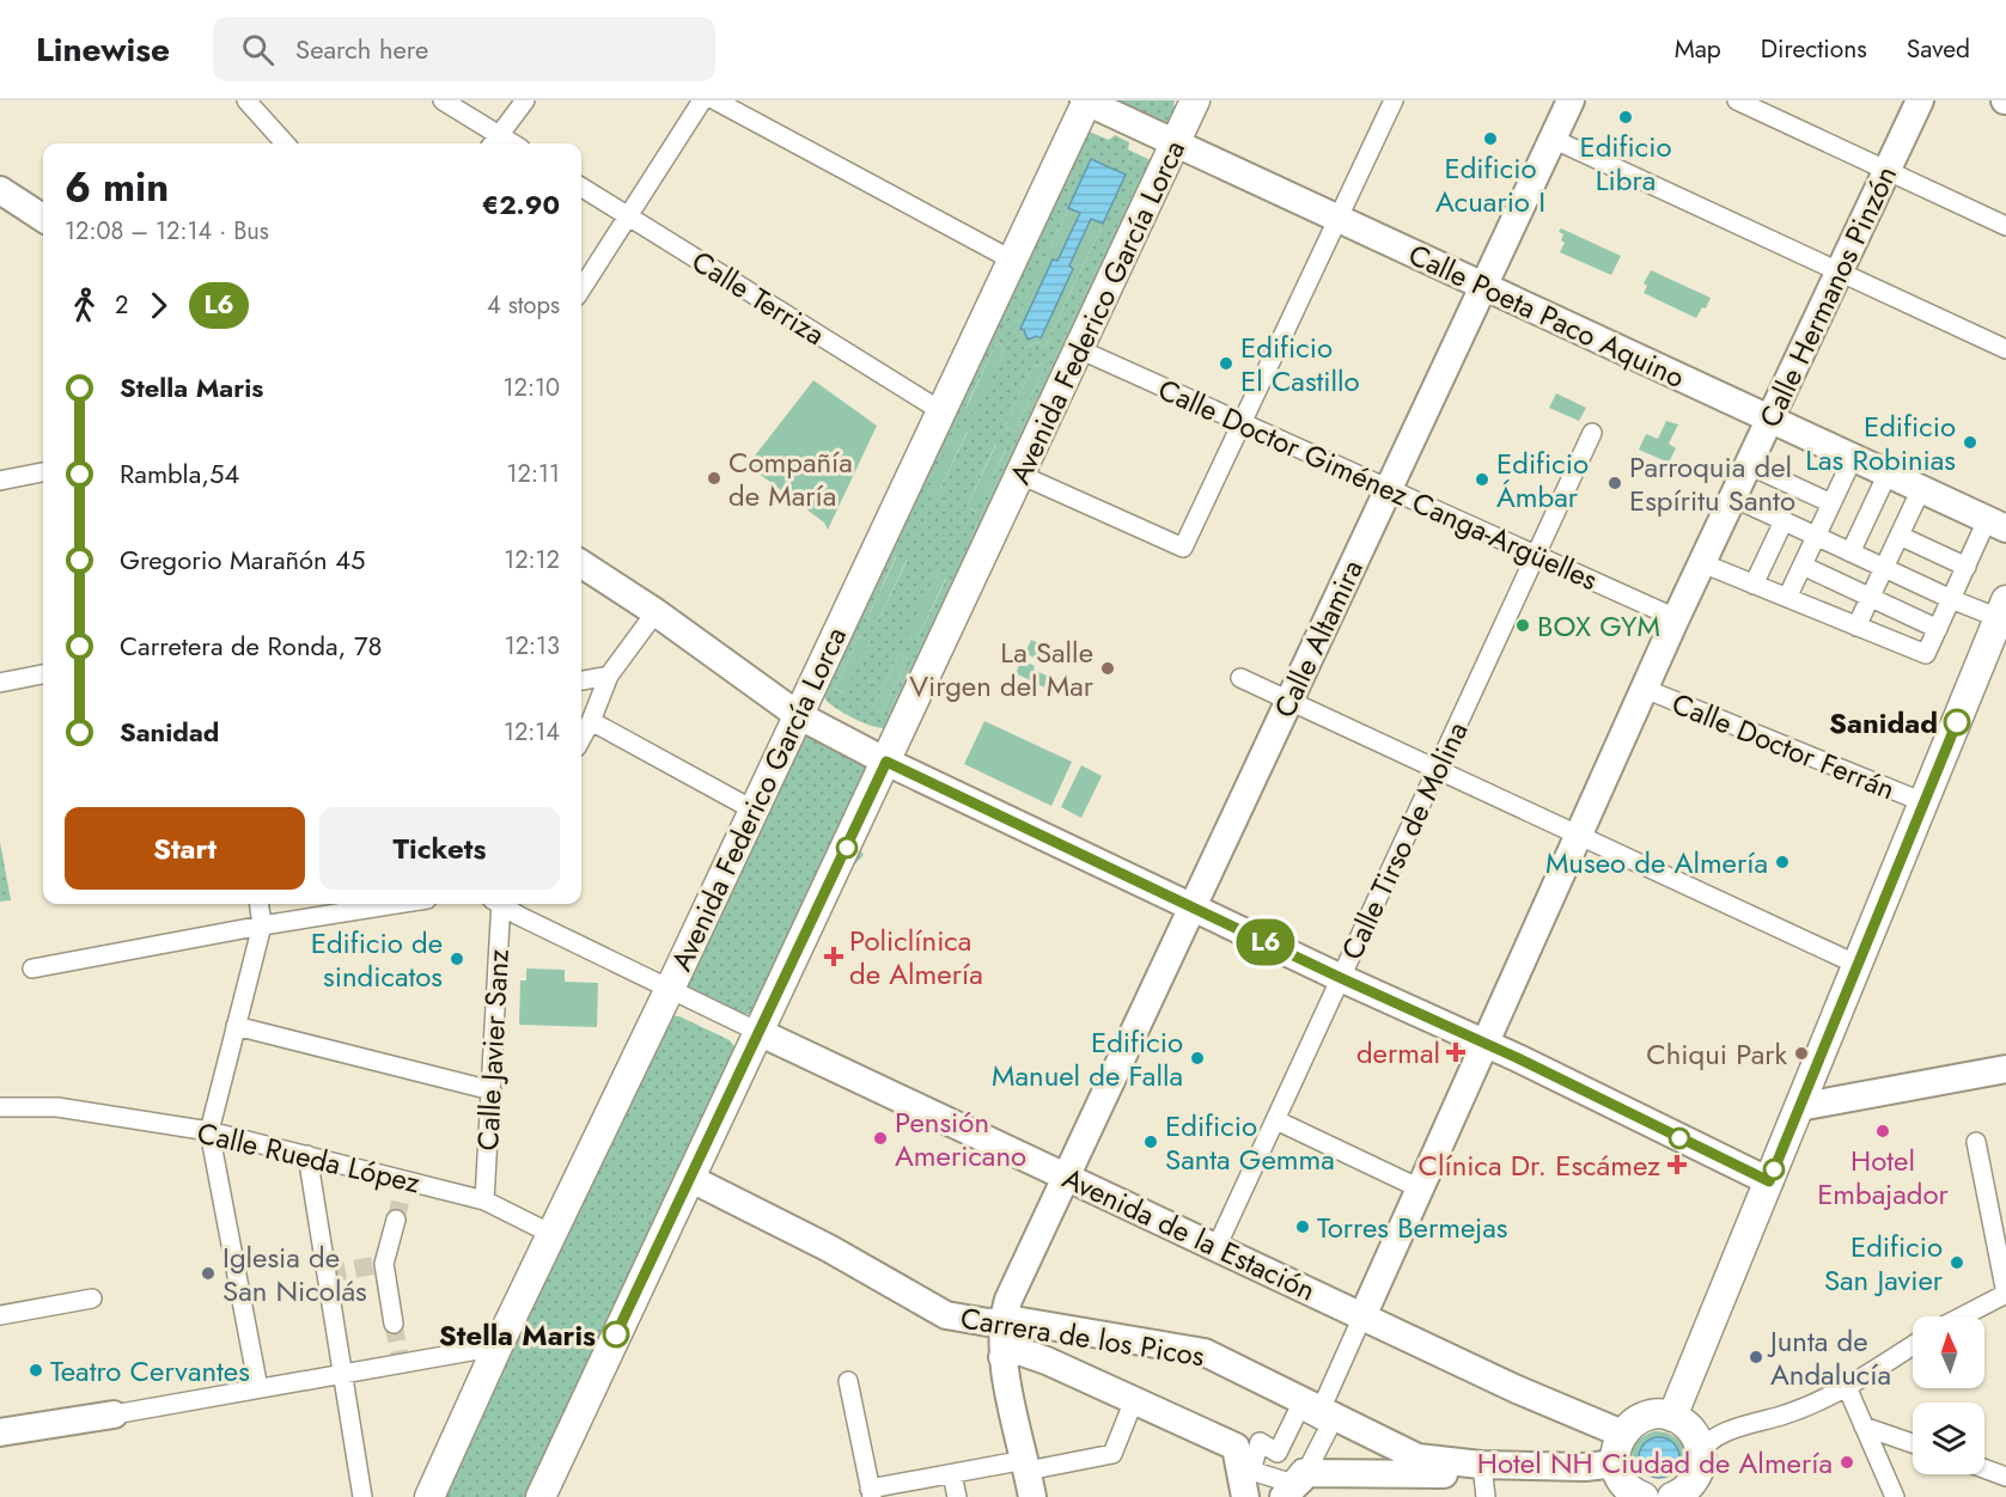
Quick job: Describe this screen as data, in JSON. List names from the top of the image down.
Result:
{
  "streets": {
    "main road": ["Avenida Federico García Lorca"],
    "street": [
      "Calle Hermanos Pinzón",
      "Calle Terriza",
      "Calle Poeta Paco Aquino",
      "Calle Doctor Giménez Canga-Argüelles",
      "Calle Altamira",
      "Calle Doctor Ferrán",
      "Calle Tirso de Molina",
      "Calle Javier Sanz",
      "Calle Rueda López",
      "Avenida de la Estación",
      "Carrera de los Picos"
    ]
  },
  "crossings": [
    ["Calle Hermanos Pinzón", "Calle Poeta Paco Aquino"],
    ["Calle Hermanos Pinzón", "Calle Doctor Giménez Canga-Argüelles"],
    ["Calle Hermanos Pinzón", "Calle Doctor Ferrán"],
    ["Calle Hermanos Pinzón", "Avenida de la Estación"],
    ["Calle Terriza", "Avenida Federico García Lorca"],
    ["Avenida Federico García Lorca", "Calle Poeta Paco Aquino"],
    ["Avenida Federico García Lorca", "Calle Doctor Giménez Canga-Argüelles"],
    ["Avenida Federico García Lorca", "Calle Rueda López"],
    ["Avenida Federico García Lorca", "Avenida de la Estación"],
    ["Avenida Federico García Lorca", "Carrera de los Picos"],
    ["Calle Poeta Paco Aquino", "Calle Altamira"],
    ["Calle Doctor Giménez Canga-Argüelles", "Calle Altamira"],
    ["Calle Doctor Giménez Canga-Argüelles", "Calle Tirso de Molina"],
    ["Calle Altamira", "Avenida de la Estación"],
    ["Calle Altamira", "Carrera de los Picos"],
    ["Calle Tirso de Molina", "Avenida de la Estación"],
    ["Calle Javier Sanz", "Calle Rueda López"]
  ],
  "places": {
    "other": [
      "Edificio Libra",
      "Edificio Acuario I",
      "Edificio El Castillo",
      "Edificio Las Robinias",
      "Compañía de María",
      "Edificio Ámbar",
      "Parroquia del Espíritu Santo",
      "BOX GYM",
      "La Salle Virgen del Mar",
      "Sanidad",
      "Museo de Almería",
      "Edificio de sindicatos",
      "Chiqui Park",
      "Edificio Manuel de Falla",
      "Hotel Embajador",
      "Pensión Americano",
      "Edificio Santa Gemma",
      "Torres Bermejas",
      "Edificio San Javier",
      "Iglesia de San Nicolás",
      "Stella Maris",
      "Junta de Andalucía",
      "Teatro Cervantes",
      "Hotel NH Ciudad de Almería"
    ],
    "health": ["Policlínica de Almería", "dermal", "Clínica Dr. Escámez"]
  },
  "lines": ["bus line L6"],
  "north": "top",
  "page": {
    "header": "Linewise",
    "search": "Search here",
    "nav": ["Map", "Directions", "Saved"],
    "on_map": "L6",
    "heading": ["6 min", "12:08 – 12:14 · Bus", "€2.90"],
    "legs": ["2", "L6", "4 stops"],
    "list": [
      {
        "name": "Stella Maris",
        "value": "12:10"
      },
      {
        "name": "Rambla,54",
        "value": "12:11"
      },
      {
        "name": "Gregorio Marañón 45",
        "value": "12:12"
      },
      {
        "name": "Carretera de Ronda, 78",
        "value": "12:13"
      },
      {
        "name": "Sanidad",
        "value": "12:14"
      }
    ],
    "buttons": ["Start", "Tickets"]
  }
}
